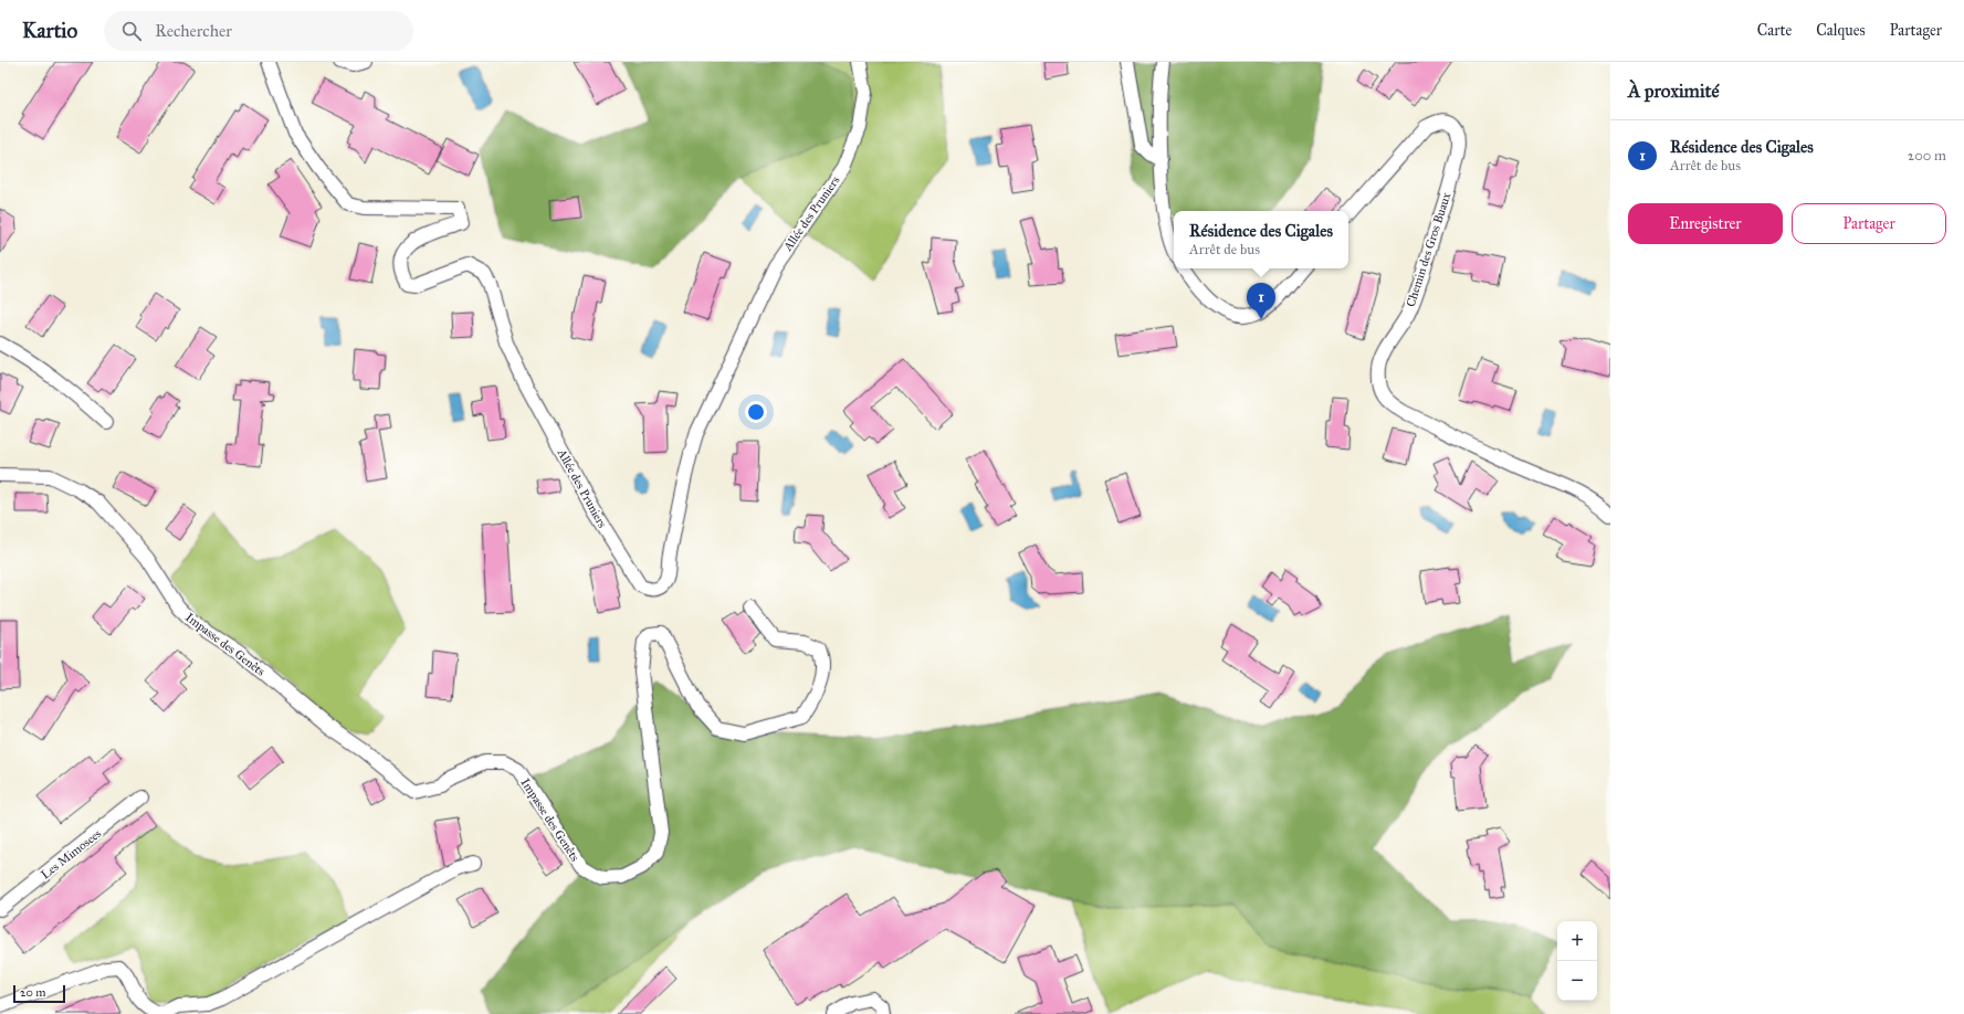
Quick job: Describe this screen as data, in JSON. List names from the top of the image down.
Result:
{
  "streets": {
    "street": [
      "Allée des Pruniers",
      "Chemin des Gros Buaux",
      "Impasse des Genêts",
      "Les Mimosees"
    ]
  },
  "scale_bar": "20 m",
  "page": {
    "header": "Kartio",
    "search": "Rechercher",
    "nav": ["Carte", "Calques", "Partager"],
    "heading": "À proximité",
    "list": [
      {
        "mark": "1",
        "name": "Résidence des Cigales",
        "note": "Arrêt de bus",
        "value": "200 m"
      }
    ],
    "buttons": ["Enregistrer", "Partager"],
    "popup": ["Résidence des Cigales", "Arrêt de bus"],
    "pins": "1",
    "map_buttons": ["+", "−"],
    "scale": "20 m"
  }
}
